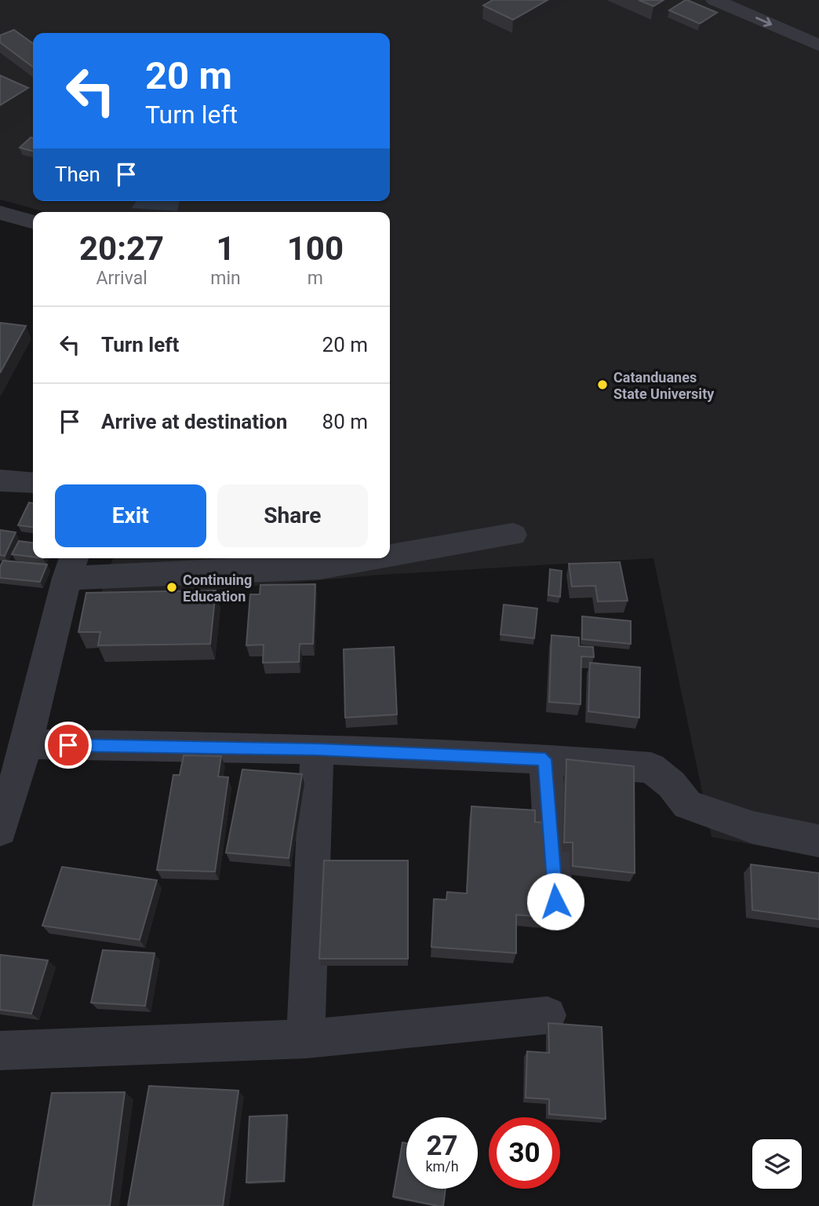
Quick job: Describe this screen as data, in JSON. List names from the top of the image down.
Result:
{
  "places": ["Catanduanes State University", "Continuing Education"],
  "page": {
    "turn": ["20 m", "Turn left"],
    "then": "Then",
    "eta": [
      "20:27",
      "Arrival",
      "1",
      "min",
      "100",
      "m"
    ],
    "list": [
      {
        "name": "Turn left",
        "value": "20 m"
      },
      {
        "name": "Arrive at destination",
        "value": "80 m"
      }
    ],
    "buttons": ["Exit", "Share"],
    "speed": "27 km/h",
    "limit": "30"
  }
}
